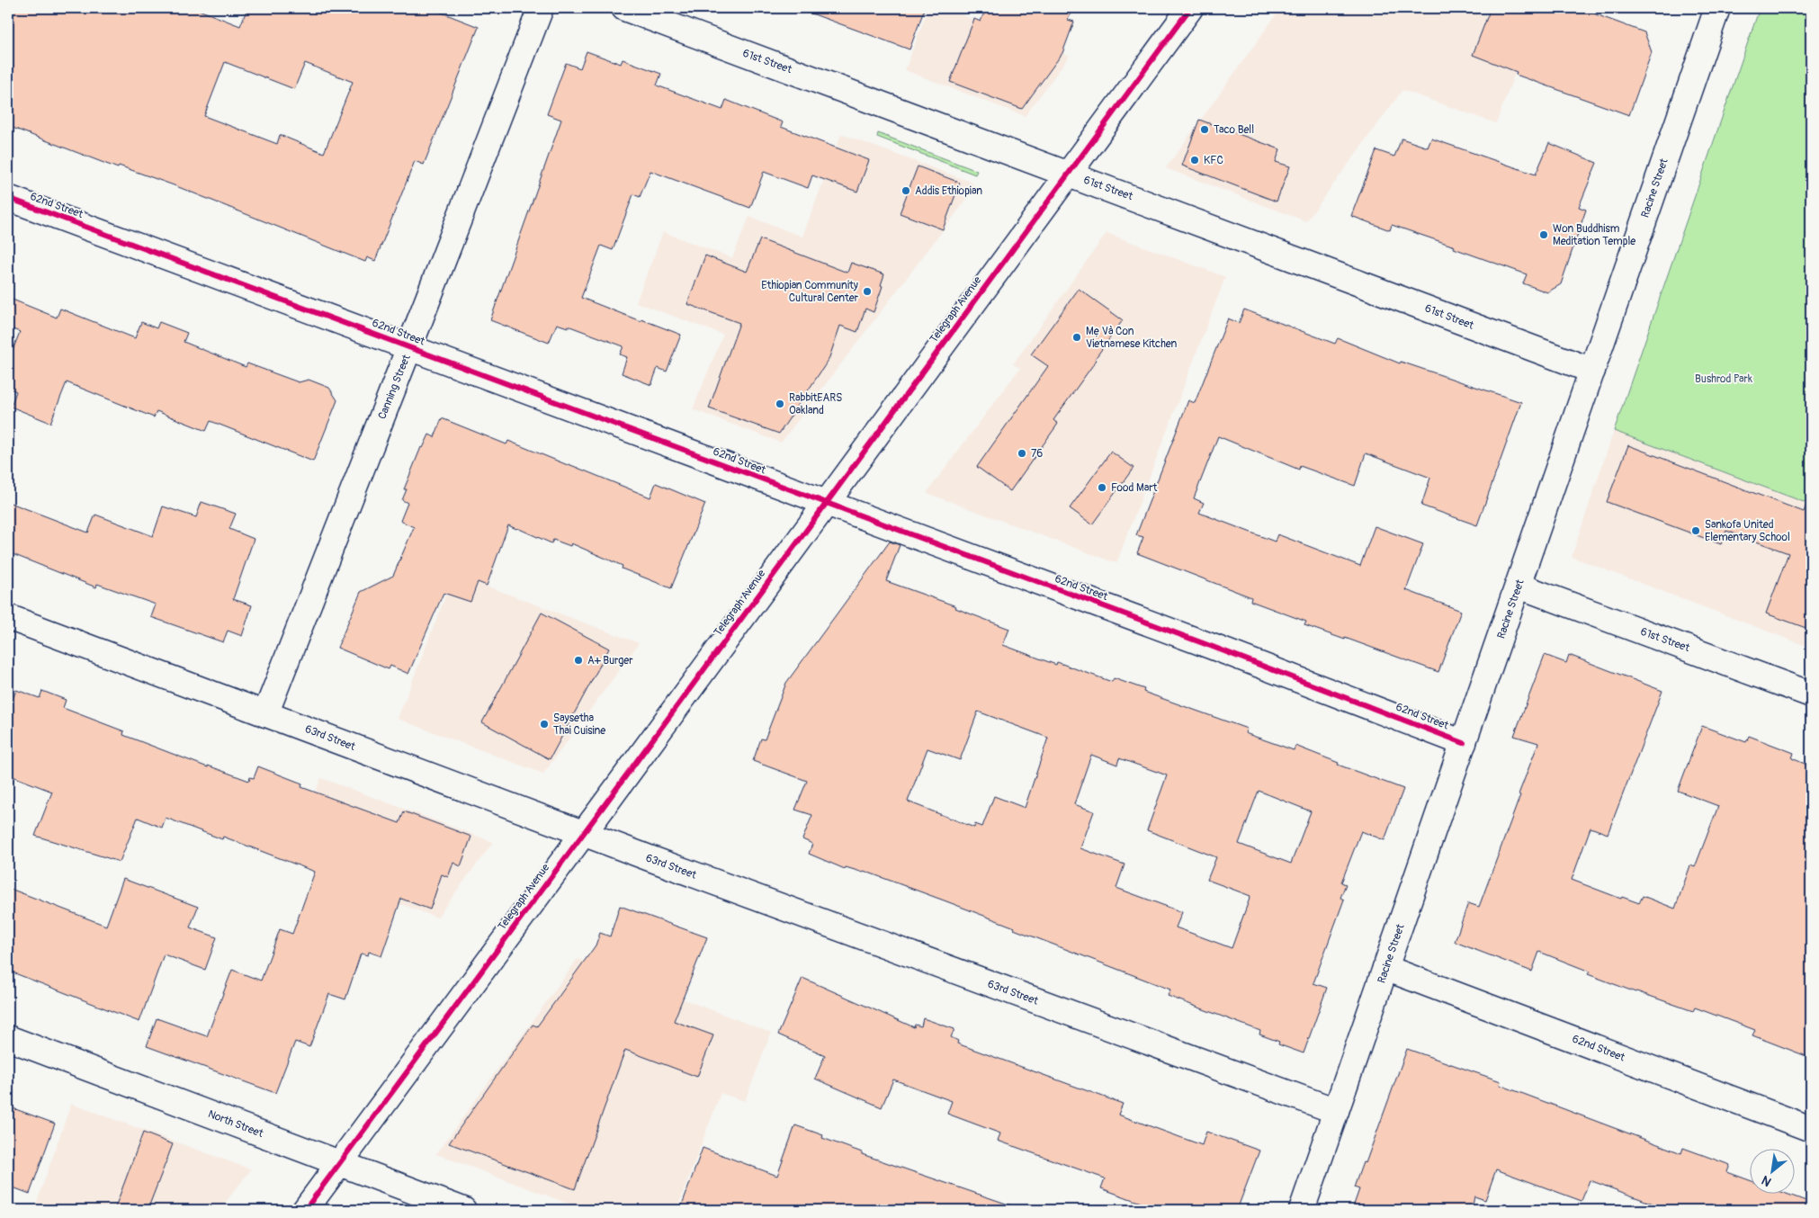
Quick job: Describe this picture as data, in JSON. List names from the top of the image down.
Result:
{
  "streets": {
    "street": [
      "61st Street",
      "Racine Street",
      "62nd Street",
      "Telegraph Avenue",
      "Canning Street",
      "63rd Street",
      "North Street"
    ]
  },
  "crossings": [
    ["61st Street", "Racine Street"],
    ["61st Street", "Telegraph Avenue"],
    ["Racine Street", "62nd Street"],
    ["Racine Street", "63rd Street"],
    ["62nd Street", "Telegraph Avenue"],
    ["62nd Street", "Canning Street"],
    ["Telegraph Avenue", "63rd Street"],
    ["Telegraph Avenue", "North Street"],
    ["Canning Street", "63rd Street"]
  ],
  "parks": ["Bushrod Park"],
  "places": [
    "Taco Bell",
    "KFC",
    "Addis Ethiopian",
    "Won Buddhism Meditation Temple",
    "Ethiopian Community Cultural Center",
    "Mẹ Và Con Vietnamese Kitchen",
    "RabbitEARS Oakland",
    "76",
    "Food Mart",
    "Sankofa United Elementary School",
    "A+ Burger",
    "Saysetha Thai Cuisine"
  ],
  "north": "bottom left"
}
